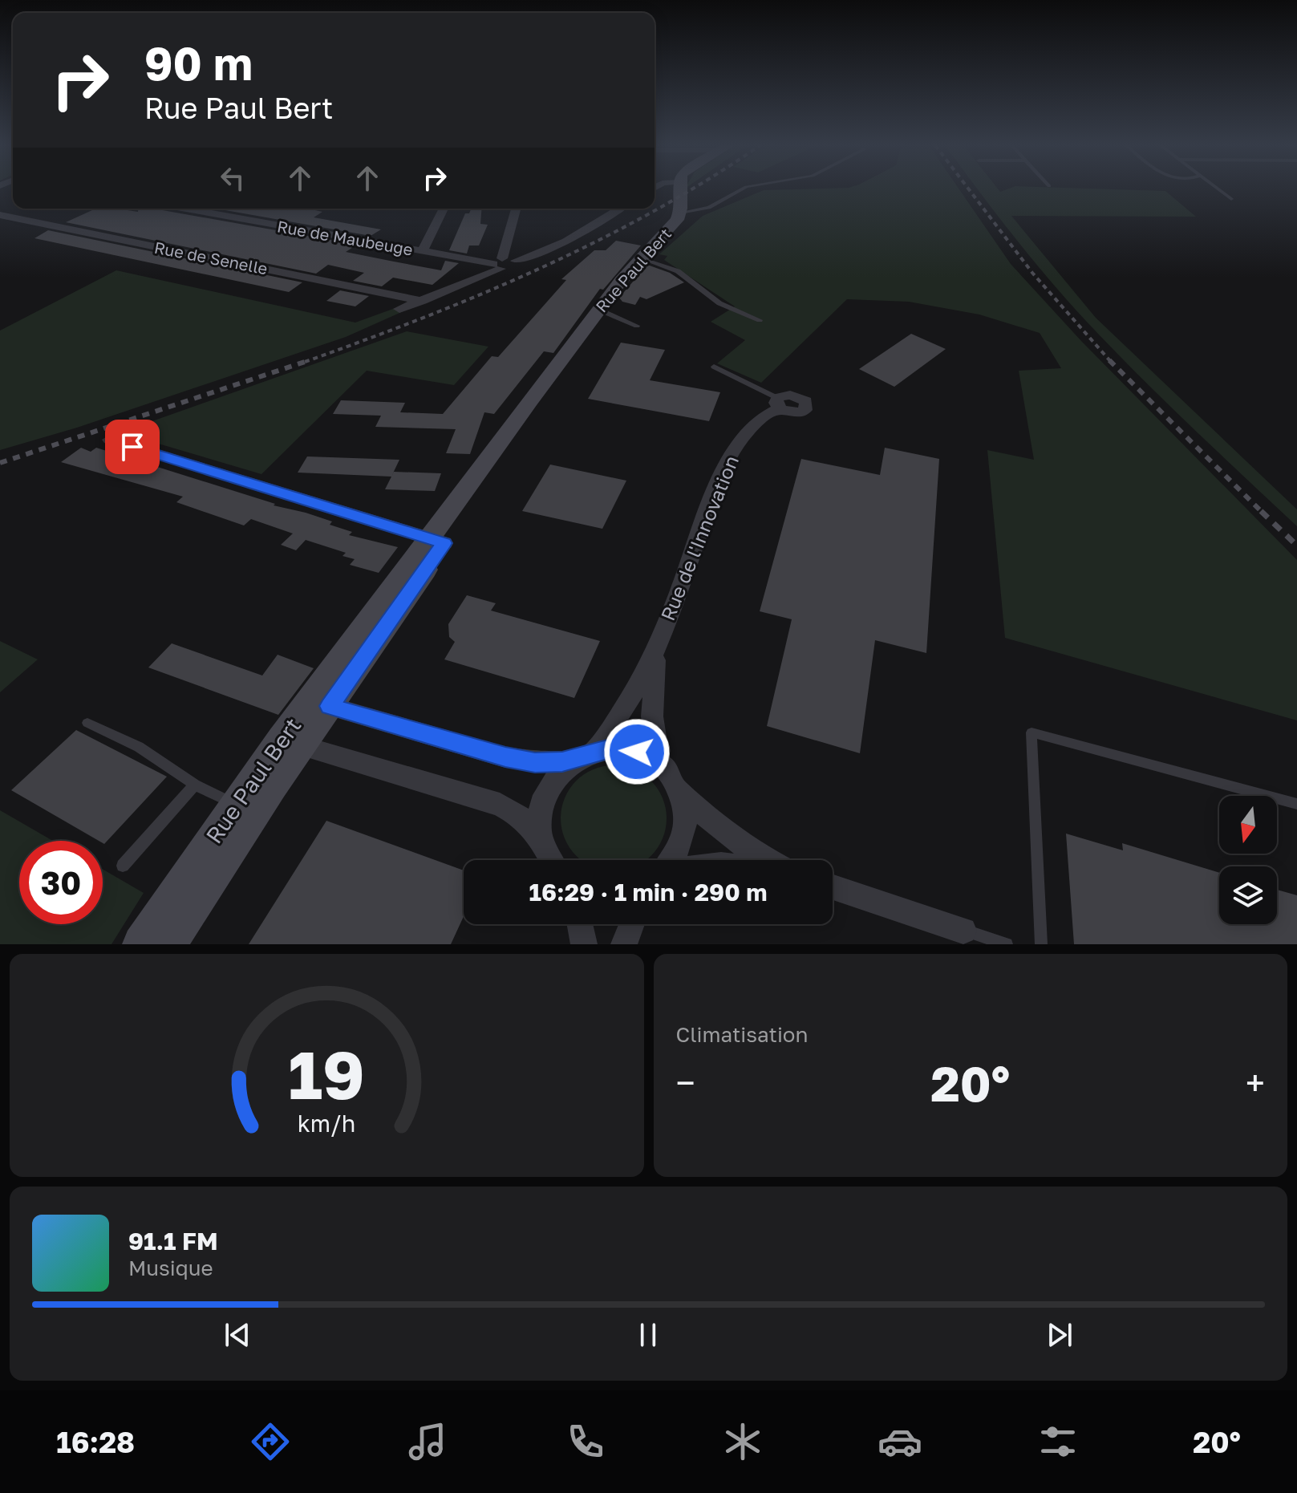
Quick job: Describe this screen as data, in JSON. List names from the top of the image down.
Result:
{
  "streets": {
    "street": [
      "Rue de Maubeuge",
      "Rue de Senelle",
      "Rue Paul Bert",
      "Rue de l'Innovation"
    ]
  },
  "north": "bottom",
  "page": {
    "turn": ["90 m", "Rue Paul Bert"],
    "limit": "30",
    "trip": "16:29 · 1 min · 290 m",
    "tile": "Climatisation",
    "heat": ["−", "20°", "+"],
    "song": ["91.1 FM", "Musique"],
    "tabs": ["16:28", "20°"],
    "gauge": ["19", "km/h"]
  }
}
